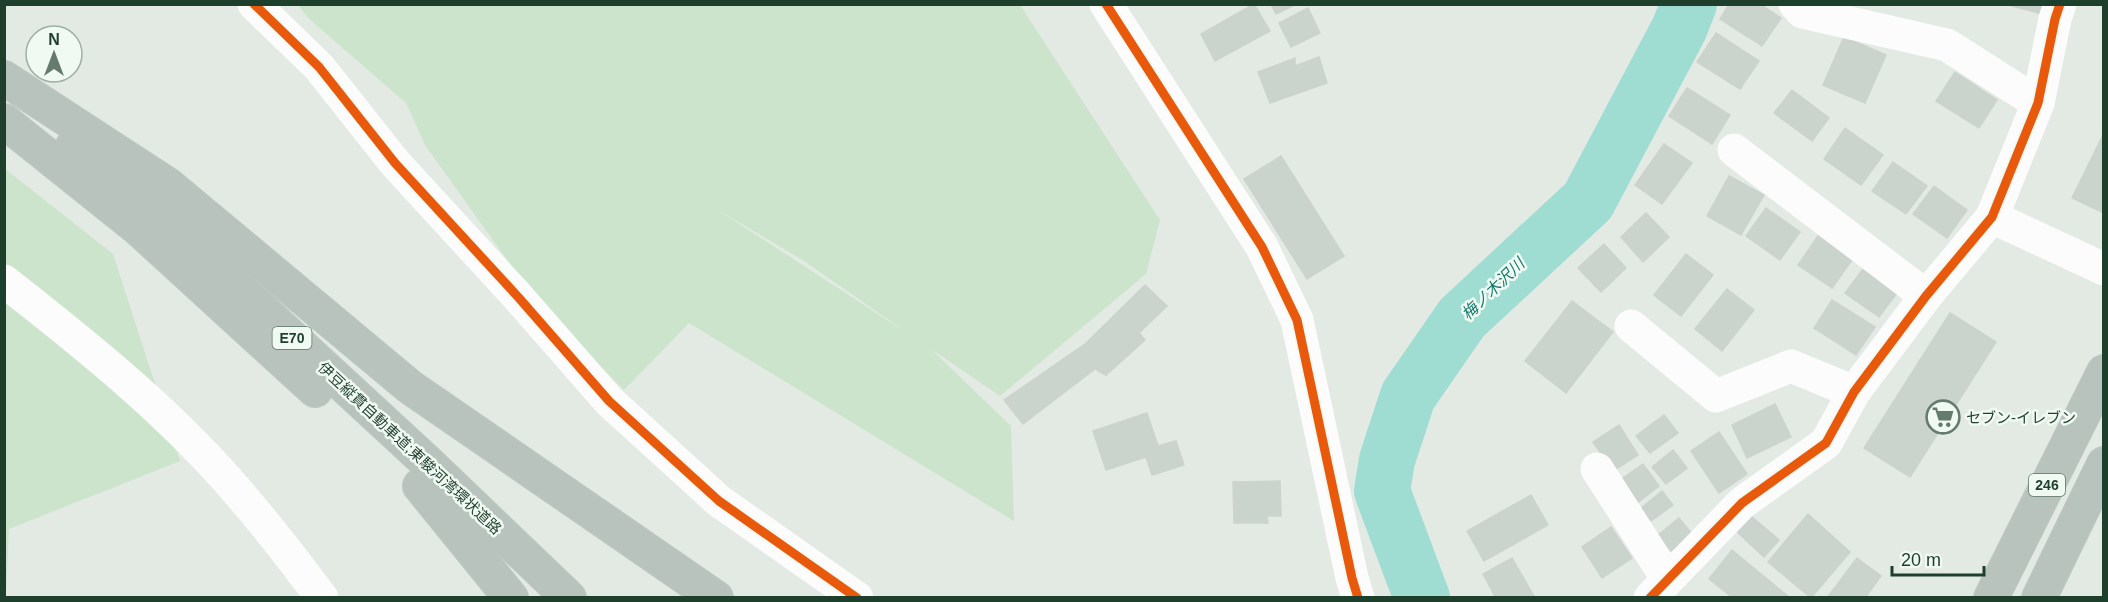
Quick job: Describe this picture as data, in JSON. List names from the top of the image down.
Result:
{
  "streets": {
    "highway": ["E70", "伊豆縦貫自動車道;東駿河湾環状道路", "246"]
  },
  "water": ["梅ノ木沢川"],
  "places": {
    "supermarket": ["セブン-イレブン"]
  },
  "scale_bar": "20 m",
  "north": "top"
}
